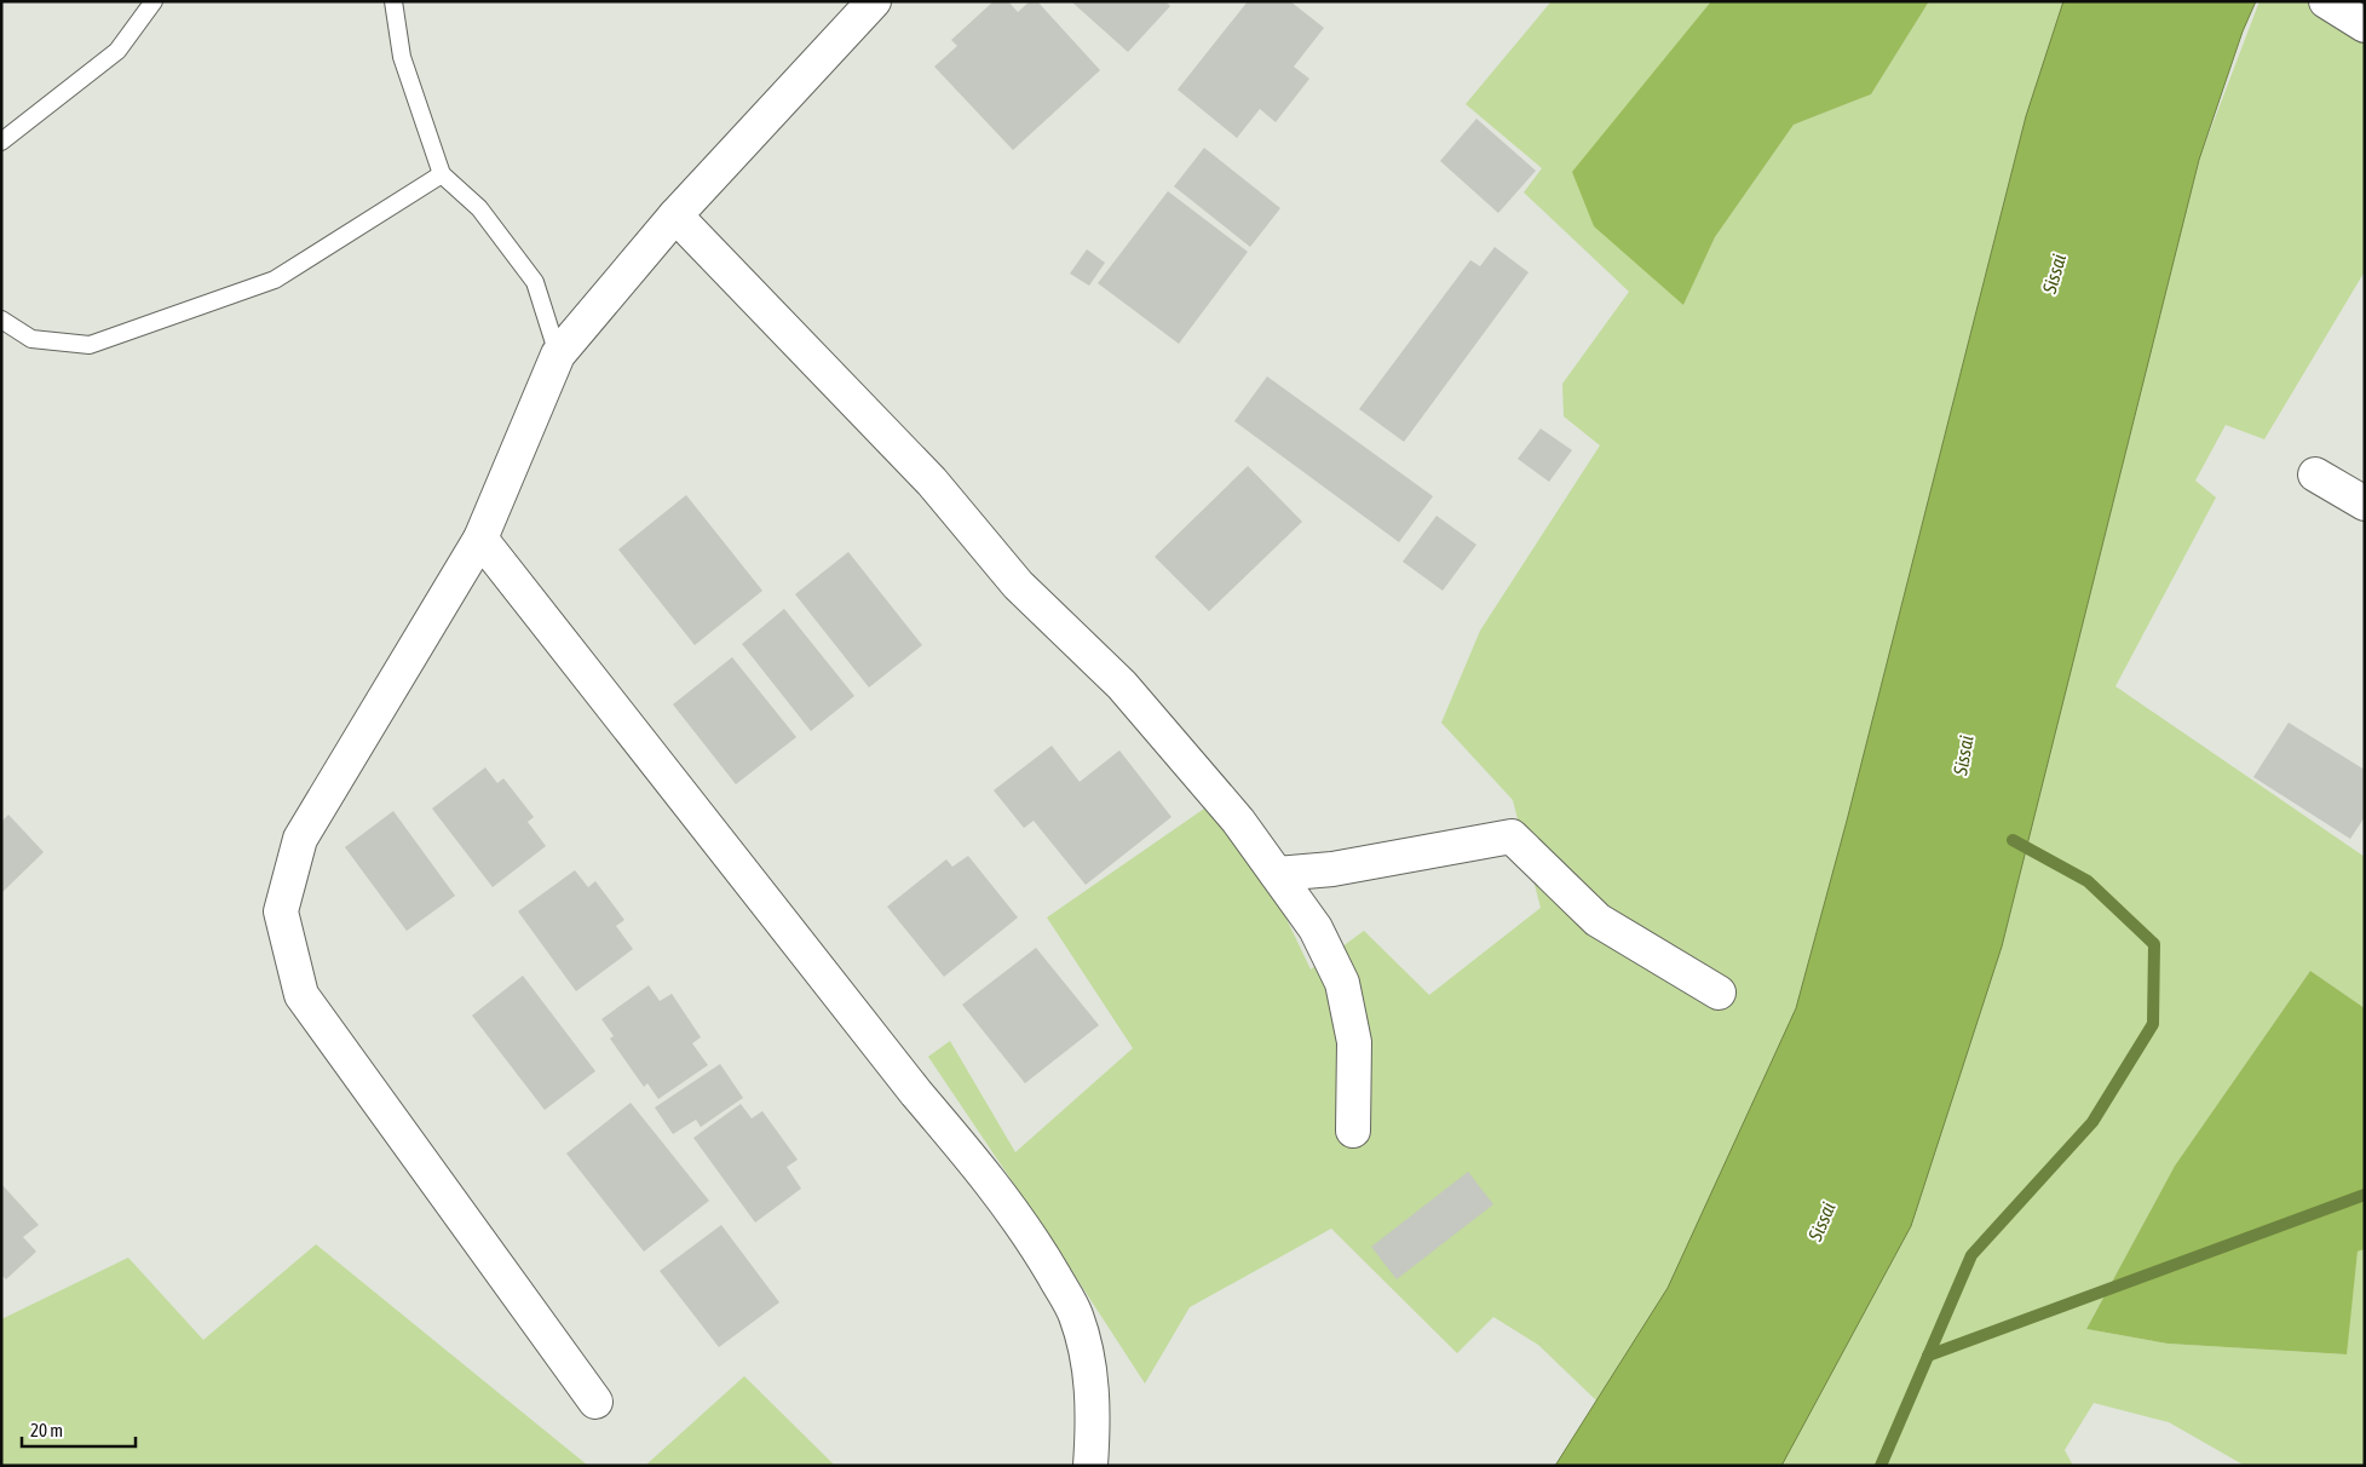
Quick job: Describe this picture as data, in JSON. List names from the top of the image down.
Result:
{
  "water": ["Sissai"],
  "scale_bar": "20 m"
}
